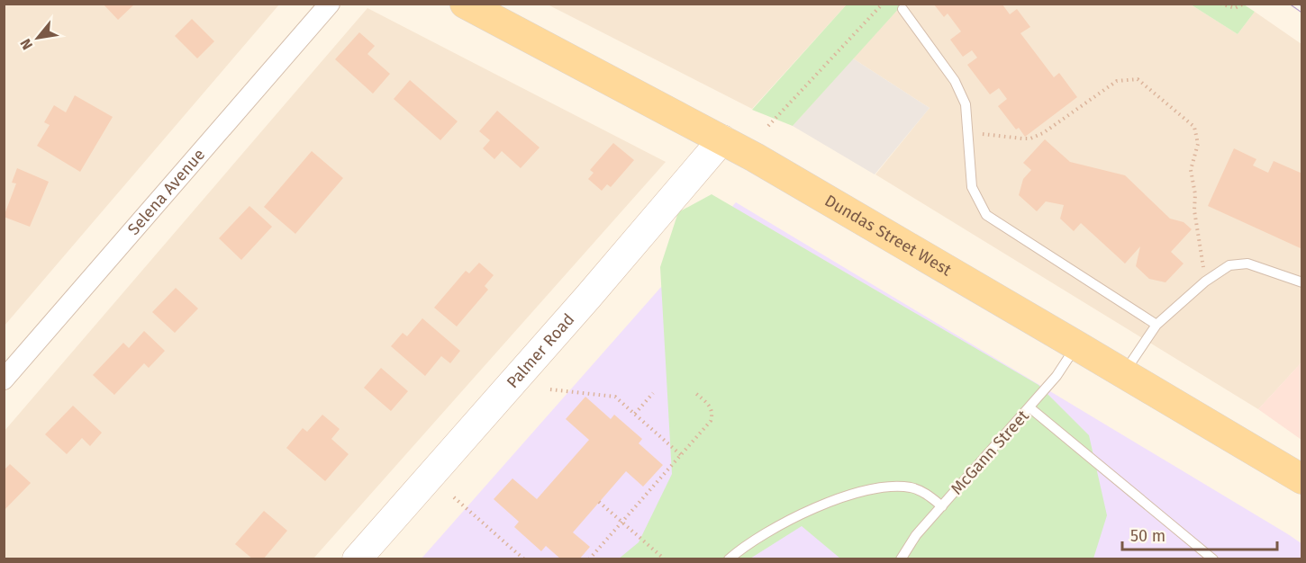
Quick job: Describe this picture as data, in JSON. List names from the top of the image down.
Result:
{
  "streets": {
    "main road": ["Dundas Street West"],
    "street": ["Selena Avenue", "Palmer Road"],
    "lane": ["McGann Street"]
  },
  "crossings": [
    ["Dundas Street West", "Palmer Road"],
    ["Dundas Street West", "McGann Street"]
  ],
  "scale_bar": "50 m",
  "north": "bottom left"
}
